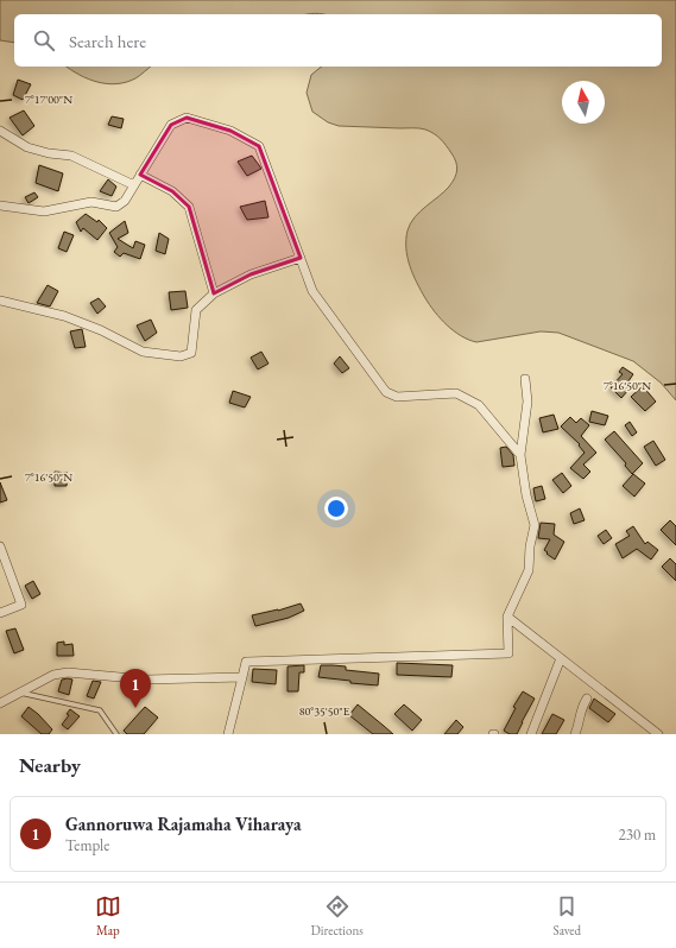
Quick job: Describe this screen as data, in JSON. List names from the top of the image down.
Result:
{
  "north": "top",
  "page": {
    "search": "Search here",
    "pins": "1",
    "heading": "Nearby",
    "list": [
      {
        "mark": "1",
        "name": "Gannoruwa Rajamaha Viharaya",
        "note": "Temple",
        "value": "230 m"
      }
    ],
    "nav": ["Map", "Directions", "Saved"]
  },
  "coordinates": ["7°17'00\"N", "7°16'50\"N", "80°35'50\"E"]
}
